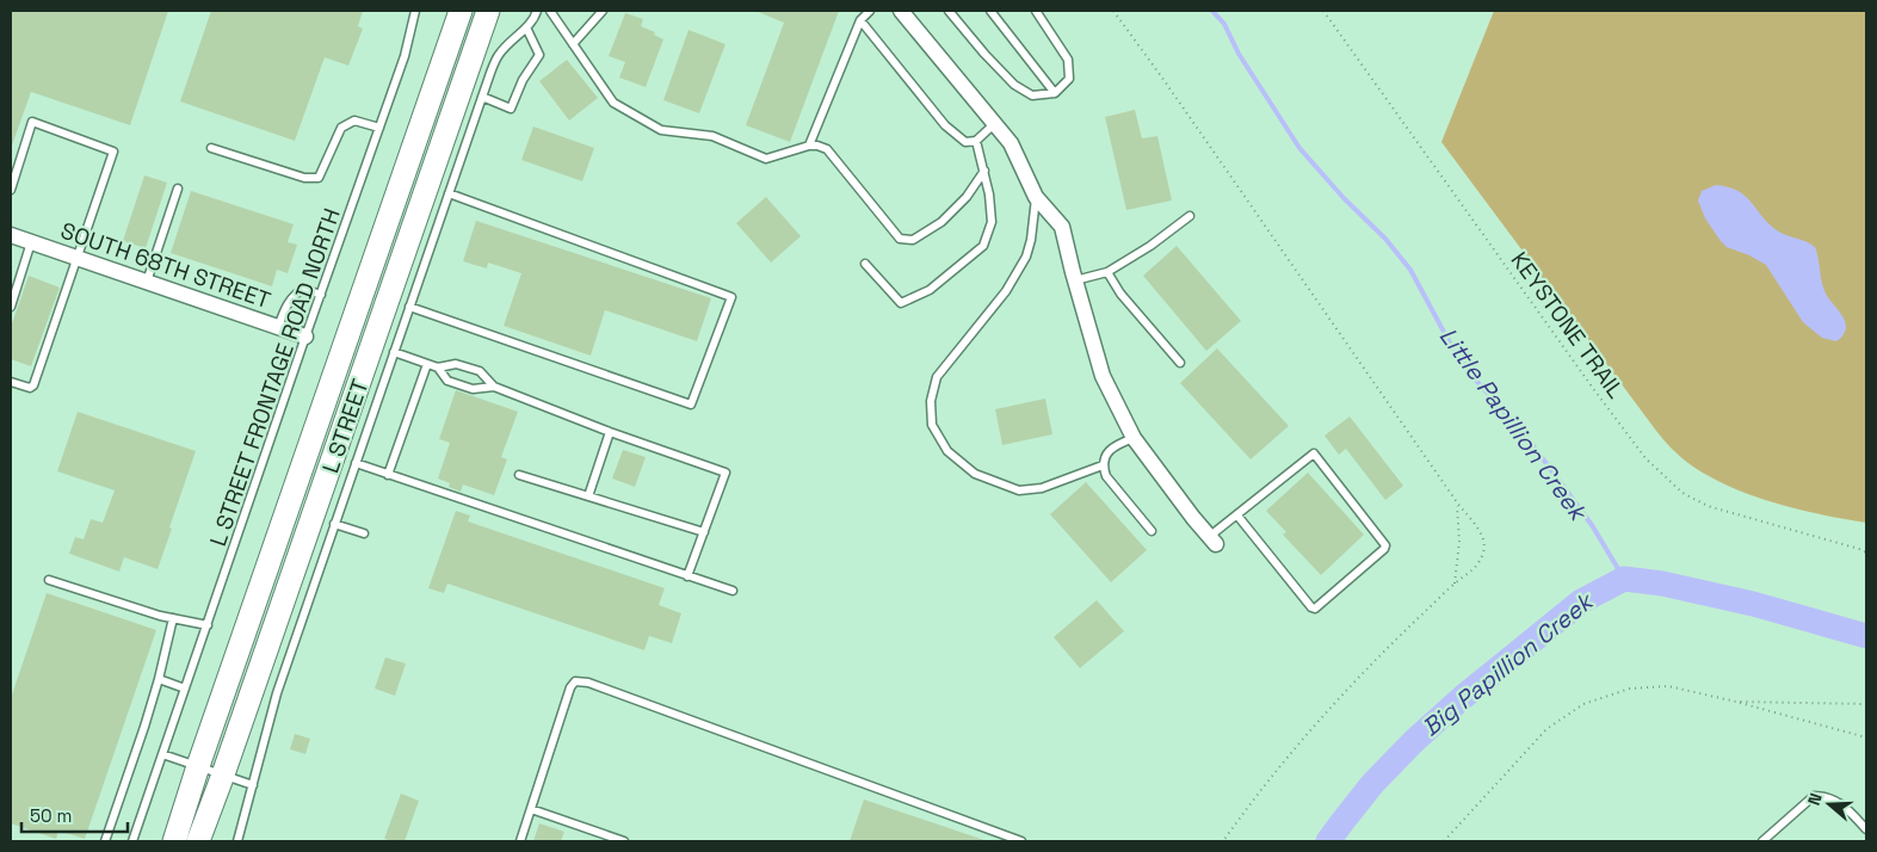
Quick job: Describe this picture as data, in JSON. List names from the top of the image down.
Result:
{
  "streets": {
    "main road": ["L STREET"],
    "street": ["SOUTH 68TH STREET"],
    "lane": ["L STREET FRONTAGE ROAD NORTH"],
    "path": ["KEYSTONE TRAIL"]
  },
  "crossings": [
    ["SOUTH 68TH STREET", "L STREET FRONTAGE ROAD NORTH"]
  ],
  "water": ["Little Papillion Creek", "Big Papillion Creek"],
  "scale_bar": "50 m",
  "north": "left"
}
